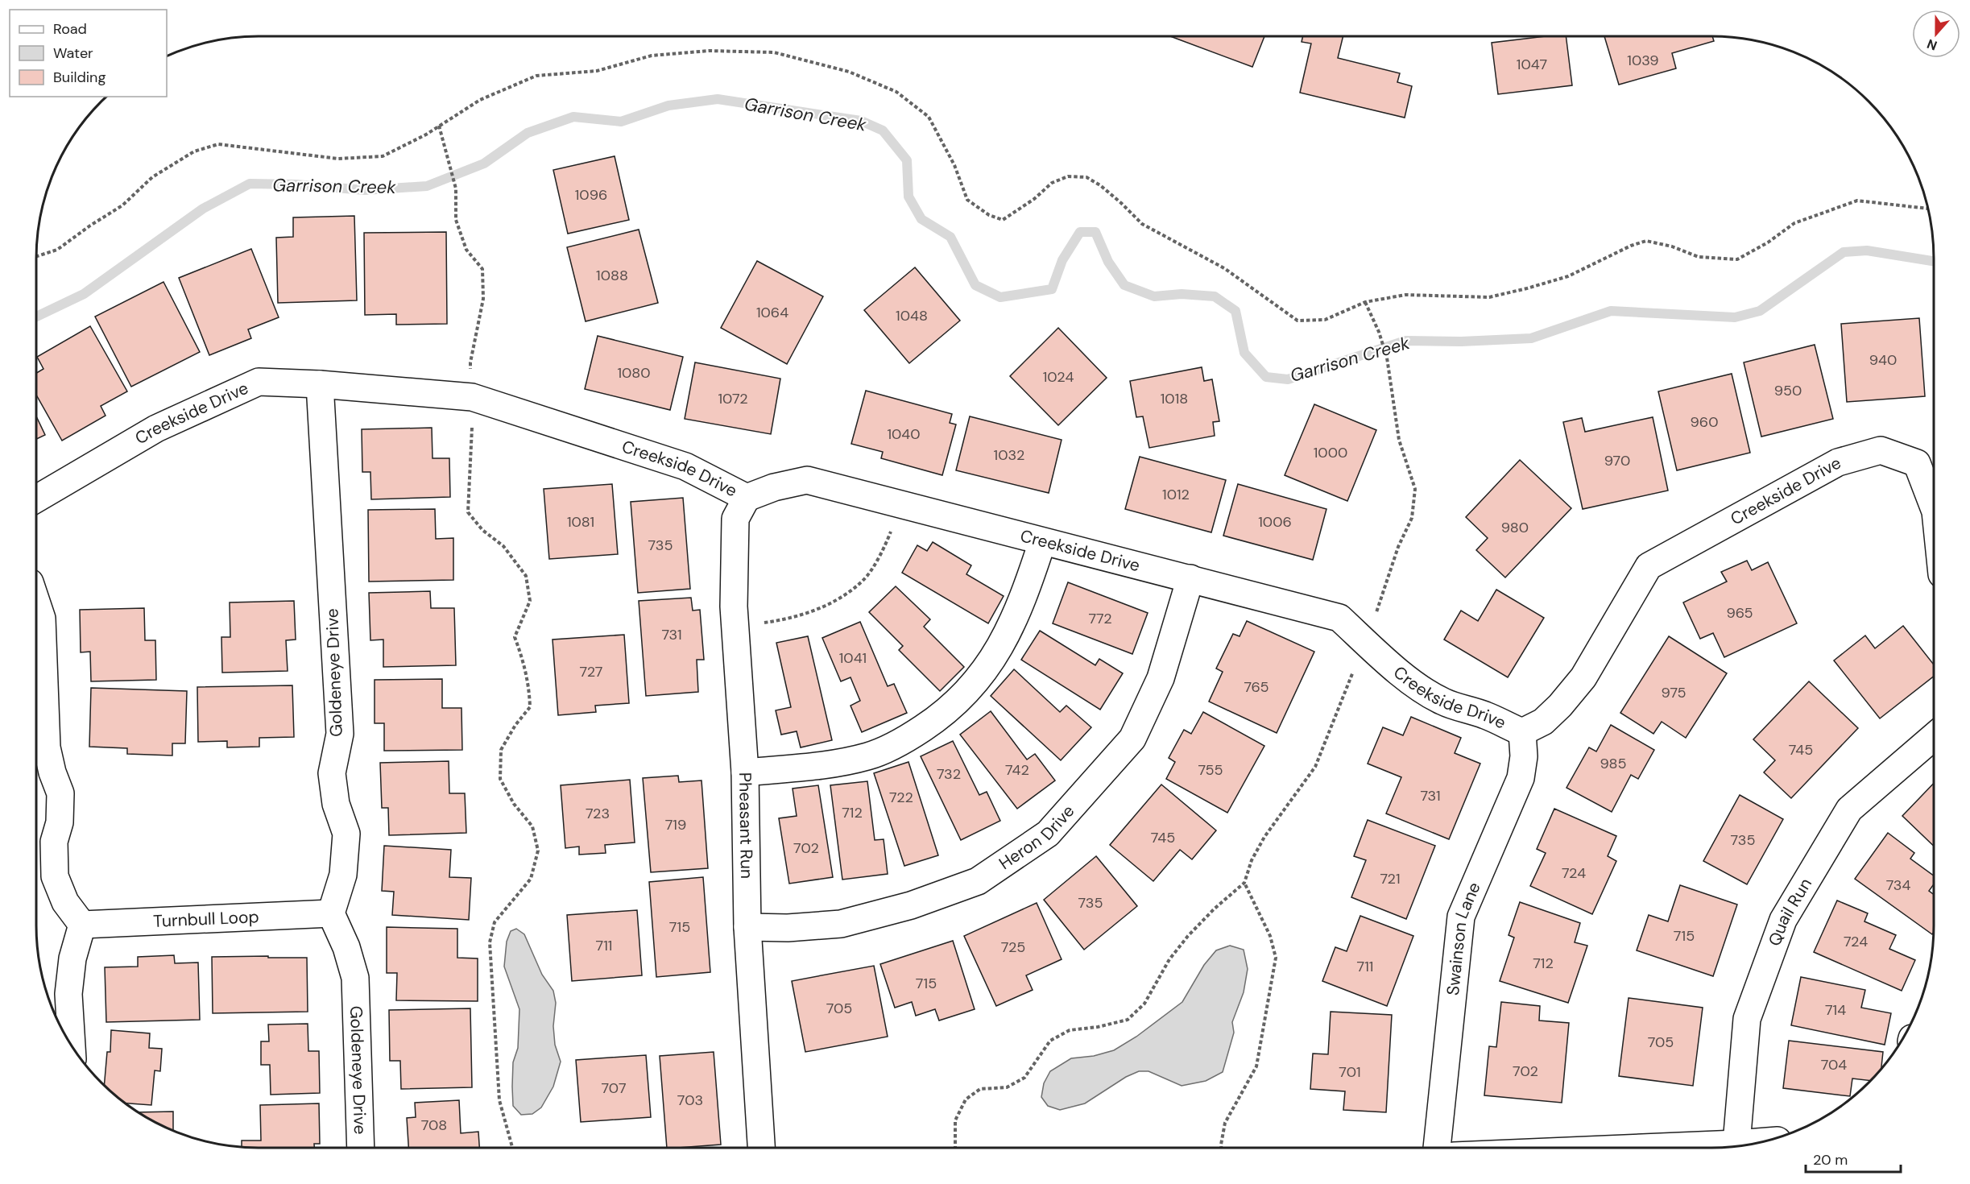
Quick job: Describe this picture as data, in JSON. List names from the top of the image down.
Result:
{
  "streets": {
    "street": [
      "Creekside Drive",
      "Goldeneye Drive",
      "Pheasant Run",
      "Heron Drive",
      "Quail Run",
      "Turnbull Loop",
      "Swainson Lane"
    ]
  },
  "crossings": [
    ["Creekside Drive", "Goldeneye Drive"],
    ["Creekside Drive", "Pheasant Run"],
    ["Creekside Drive", "Heron Drive"],
    ["Creekside Drive", "Swainson Lane"],
    ["Goldeneye Drive", "Turnbull Loop"],
    ["Pheasant Run", "Heron Drive"]
  ],
  "water": ["Garrison Creek"],
  "house_numbers": [
    "1039",
    "1047",
    "1096",
    "1088",
    "1064",
    "1048",
    "940",
    "1080",
    "1024",
    "950",
    "1072",
    "1018",
    "960",
    "1040",
    "1000",
    "1032",
    "970",
    "1012",
    "1081",
    "1006",
    "980",
    "735",
    "965",
    "772",
    "731",
    "1041",
    "727",
    "765",
    "975",
    "745",
    "985",
    "742",
    "755",
    "732",
    "731",
    "722",
    "712",
    "723",
    "719",
    "745",
    "735",
    "702",
    "724",
    "721",
    "734",
    "735",
    "715",
    "715",
    "724",
    "711",
    "725",
    "712",
    "711",
    "715",
    "705",
    "714",
    "705",
    "704",
    "702",
    "701",
    "707",
    "703",
    "708"
  ],
  "legend": ["Road", "Water", "Building"],
  "scale_bar": "20 m",
  "north": "bottom"
}
